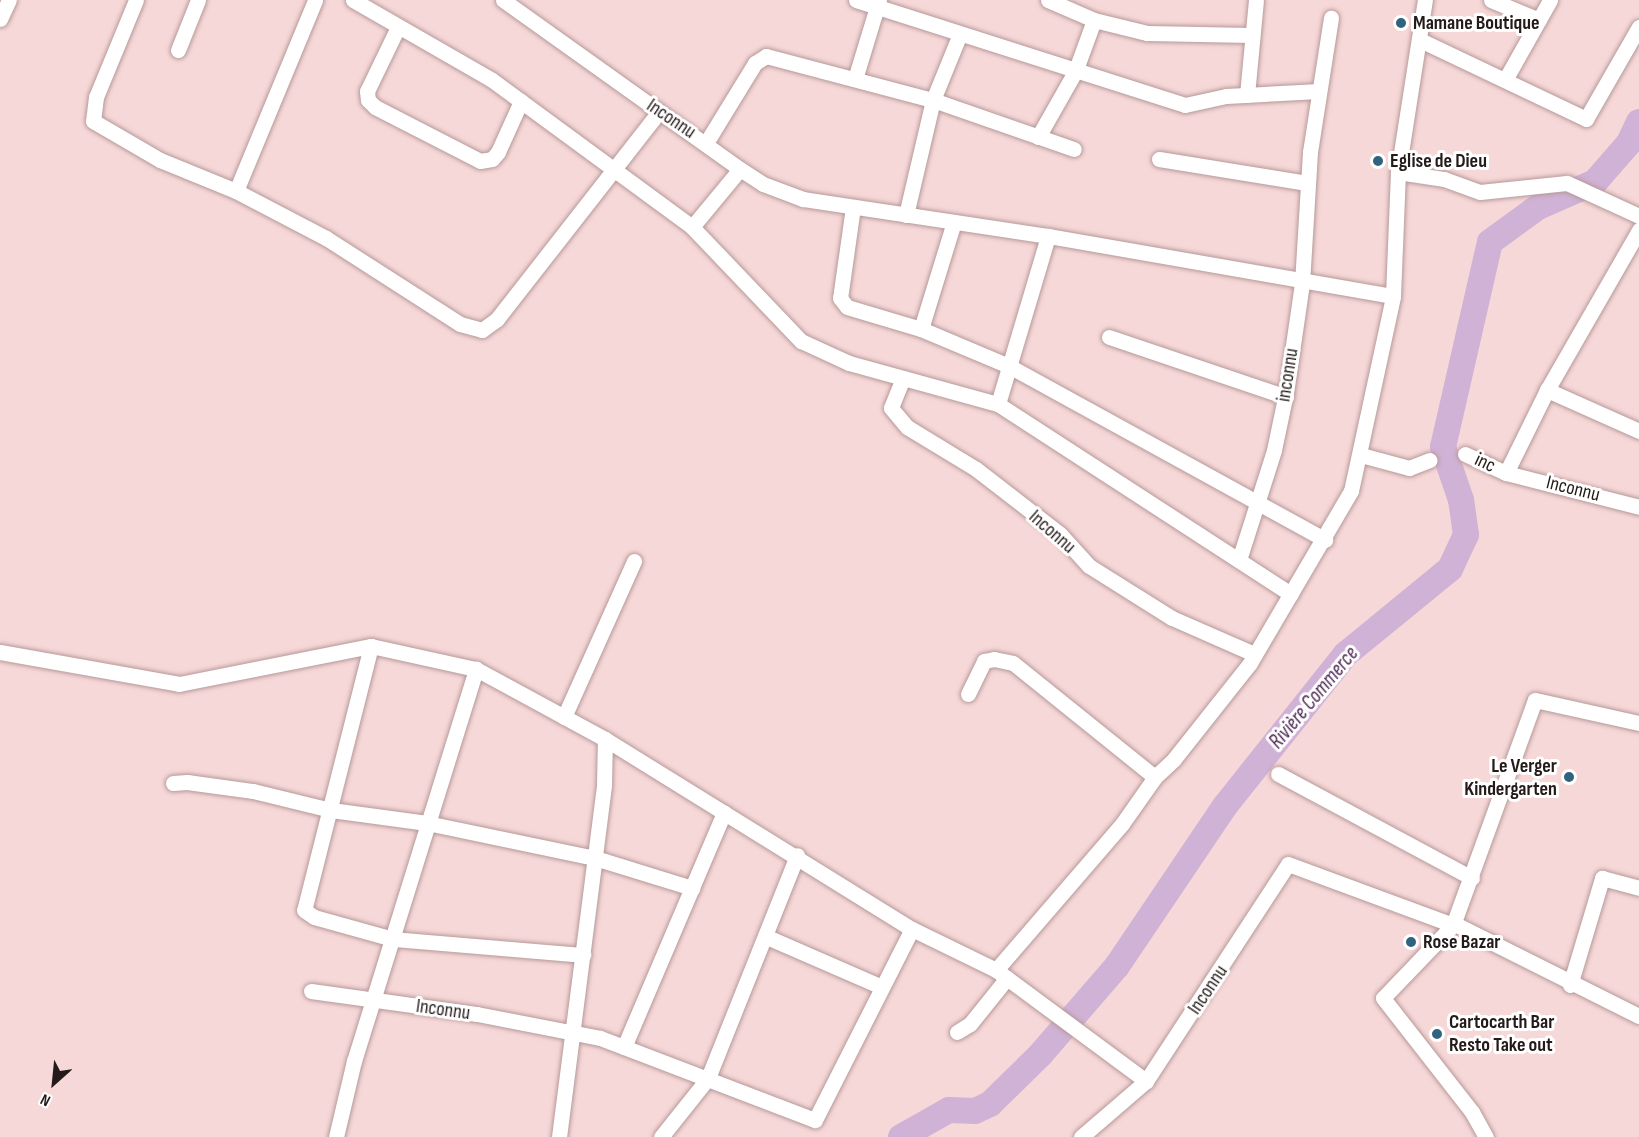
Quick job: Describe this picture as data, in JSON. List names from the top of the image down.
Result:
{
  "streets": {
    "street": ["Inconnu", "inconnu", "inc"]
  },
  "crossings": [
    ["Inconnu", "inconnu"],
    ["Inconnu", "inc"]
  ],
  "water": ["Rivière Commerce"],
  "places": [
    "Mamane Boutique",
    "Eglise de Dieu",
    "Le Verger Kindergarten",
    "Rose Bazar",
    "Cartocarth Bar Resto Take out"
  ],
  "north": "bottom left"
}
